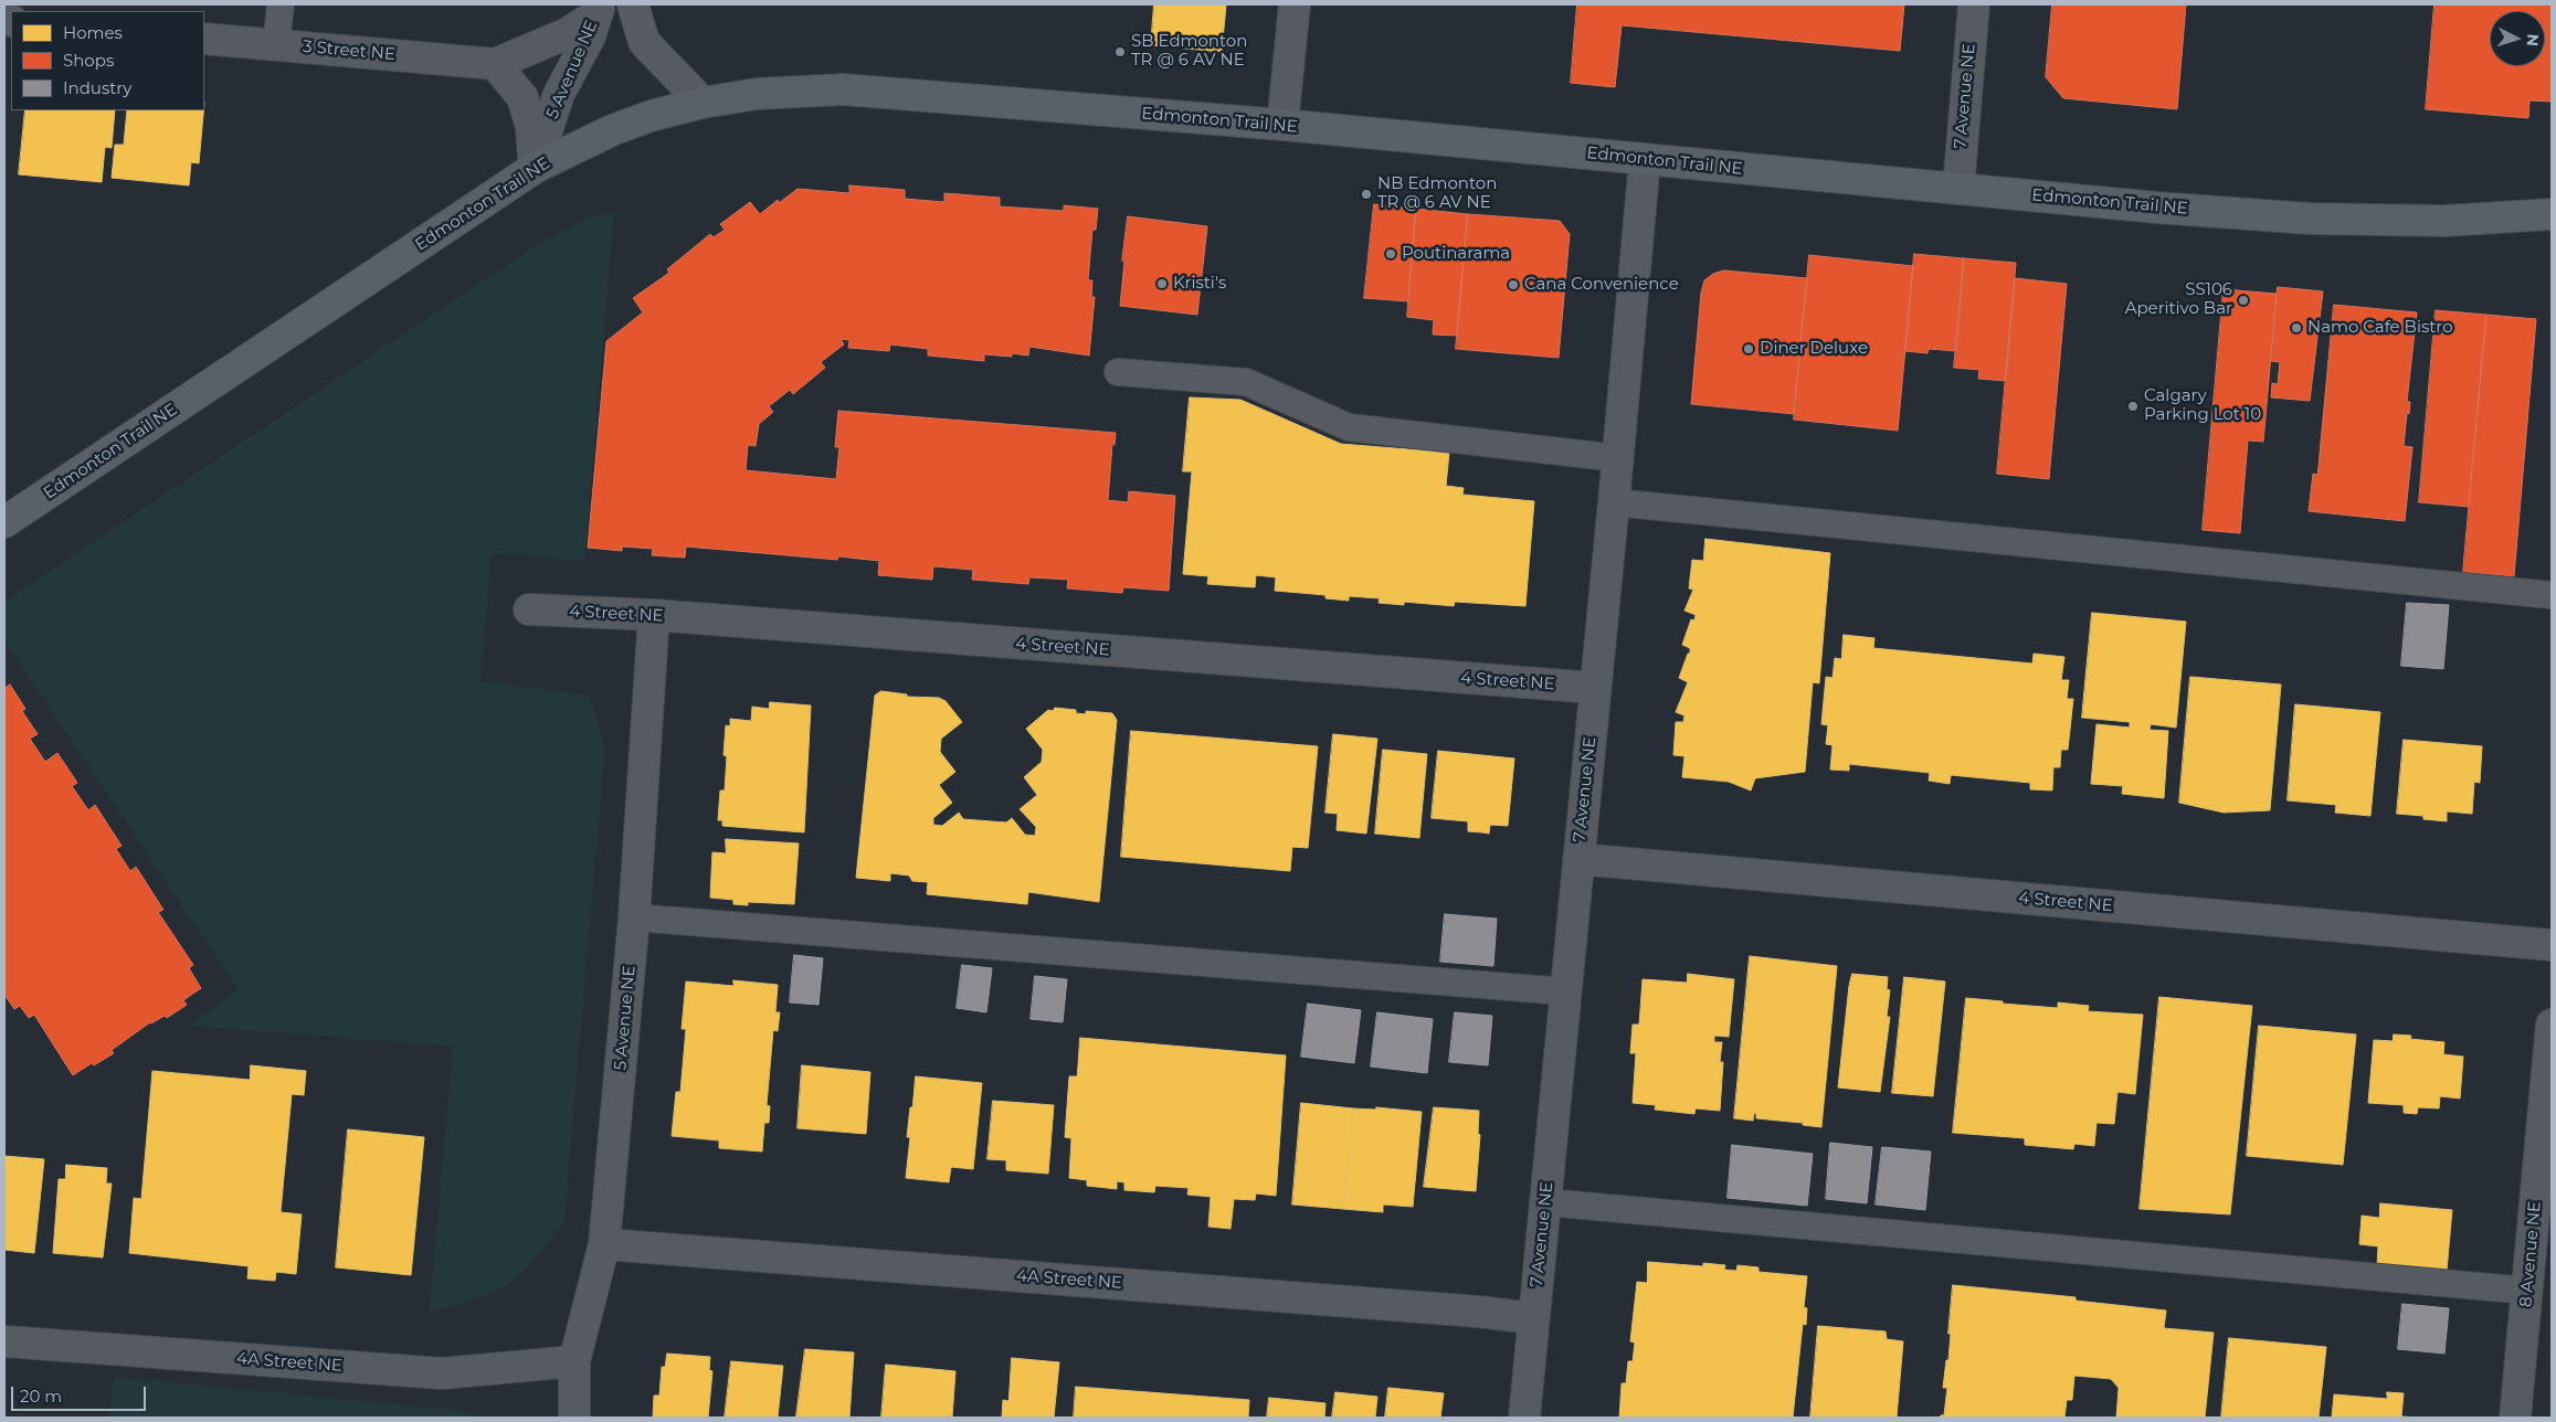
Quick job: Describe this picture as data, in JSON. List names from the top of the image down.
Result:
{
  "streets": {
    "main road": ["Edmonton Trail NE"],
    "street": [
      "3 Street NE",
      "5 Avenue NE",
      "7 Avenue NE",
      "4 Street NE",
      "8 Avenue NE",
      "4A Street NE"
    ]
  },
  "crossings": [
    ["3 Street NE", "5 Avenue NE"],
    ["5 Avenue NE", "Edmonton Trail NE"],
    ["5 Avenue NE", "4 Street NE"],
    ["5 Avenue NE", "4A Street NE"],
    ["7 Avenue NE", "Edmonton Trail NE"],
    ["7 Avenue NE", "4 Street NE"],
    ["7 Avenue NE", "4A Street NE"]
  ],
  "places": [
    "SB Edmonton TR @ 6 AV NE",
    "NB Edmonton TR @ 6 AV NE",
    "Poutinarama",
    "Kristi's",
    "Cana Convenience",
    "SS106 Aperitivo Bar",
    "Namo Cafe Bistro",
    "Diner Deluxe",
    "Calgary Parking Lot 10"
  ],
  "legend": ["Homes", "Shops", "Industry"],
  "scale_bar": "20 m",
  "north": "right"
}
